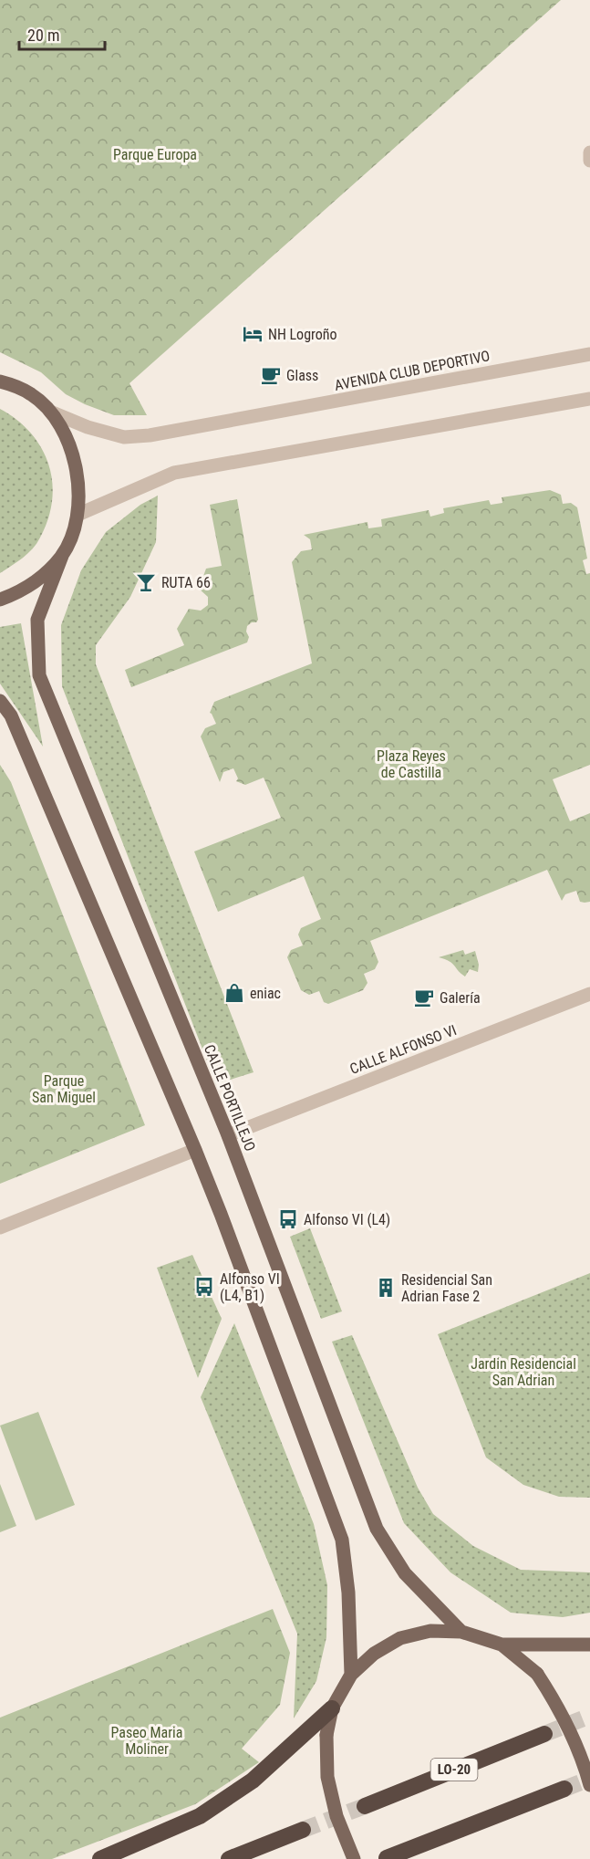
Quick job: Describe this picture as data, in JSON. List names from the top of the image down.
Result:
{
  "streets": {
    "highway": ["LO-20"],
    "main road": ["CALLE PORTILLEJO"],
    "street": ["AVENIDA CLUB DEPORTIVO", "CALLE ALFONSO VI"]
  },
  "crossings": [
    ["AVENIDA CLUB DEPORTIVO", "CALLE PORTILLEJO"],
    ["CALLE ALFONSO VI", "CALLE PORTILLEJO"]
  ],
  "parks": [
    "Parque Europa",
    "Plaza Reyes de Castilla",
    "Parque San Miguel",
    "Jardin Residencial San Adrian",
    "Paseo Maria Moliner"
  ],
  "places": {
    "hotel": ["NH Logroño"],
    "cafe": ["Glass", "Galería"],
    "bar": ["RUTA 66"],
    "shop": ["eniac"],
    "bus stop": ["Alfonso VI (L4)", "Alfonso VI (L4, B1)"],
    "building": ["Residencial San Adrian Fase 2"]
  },
  "scale_bar": "20 m"
}
